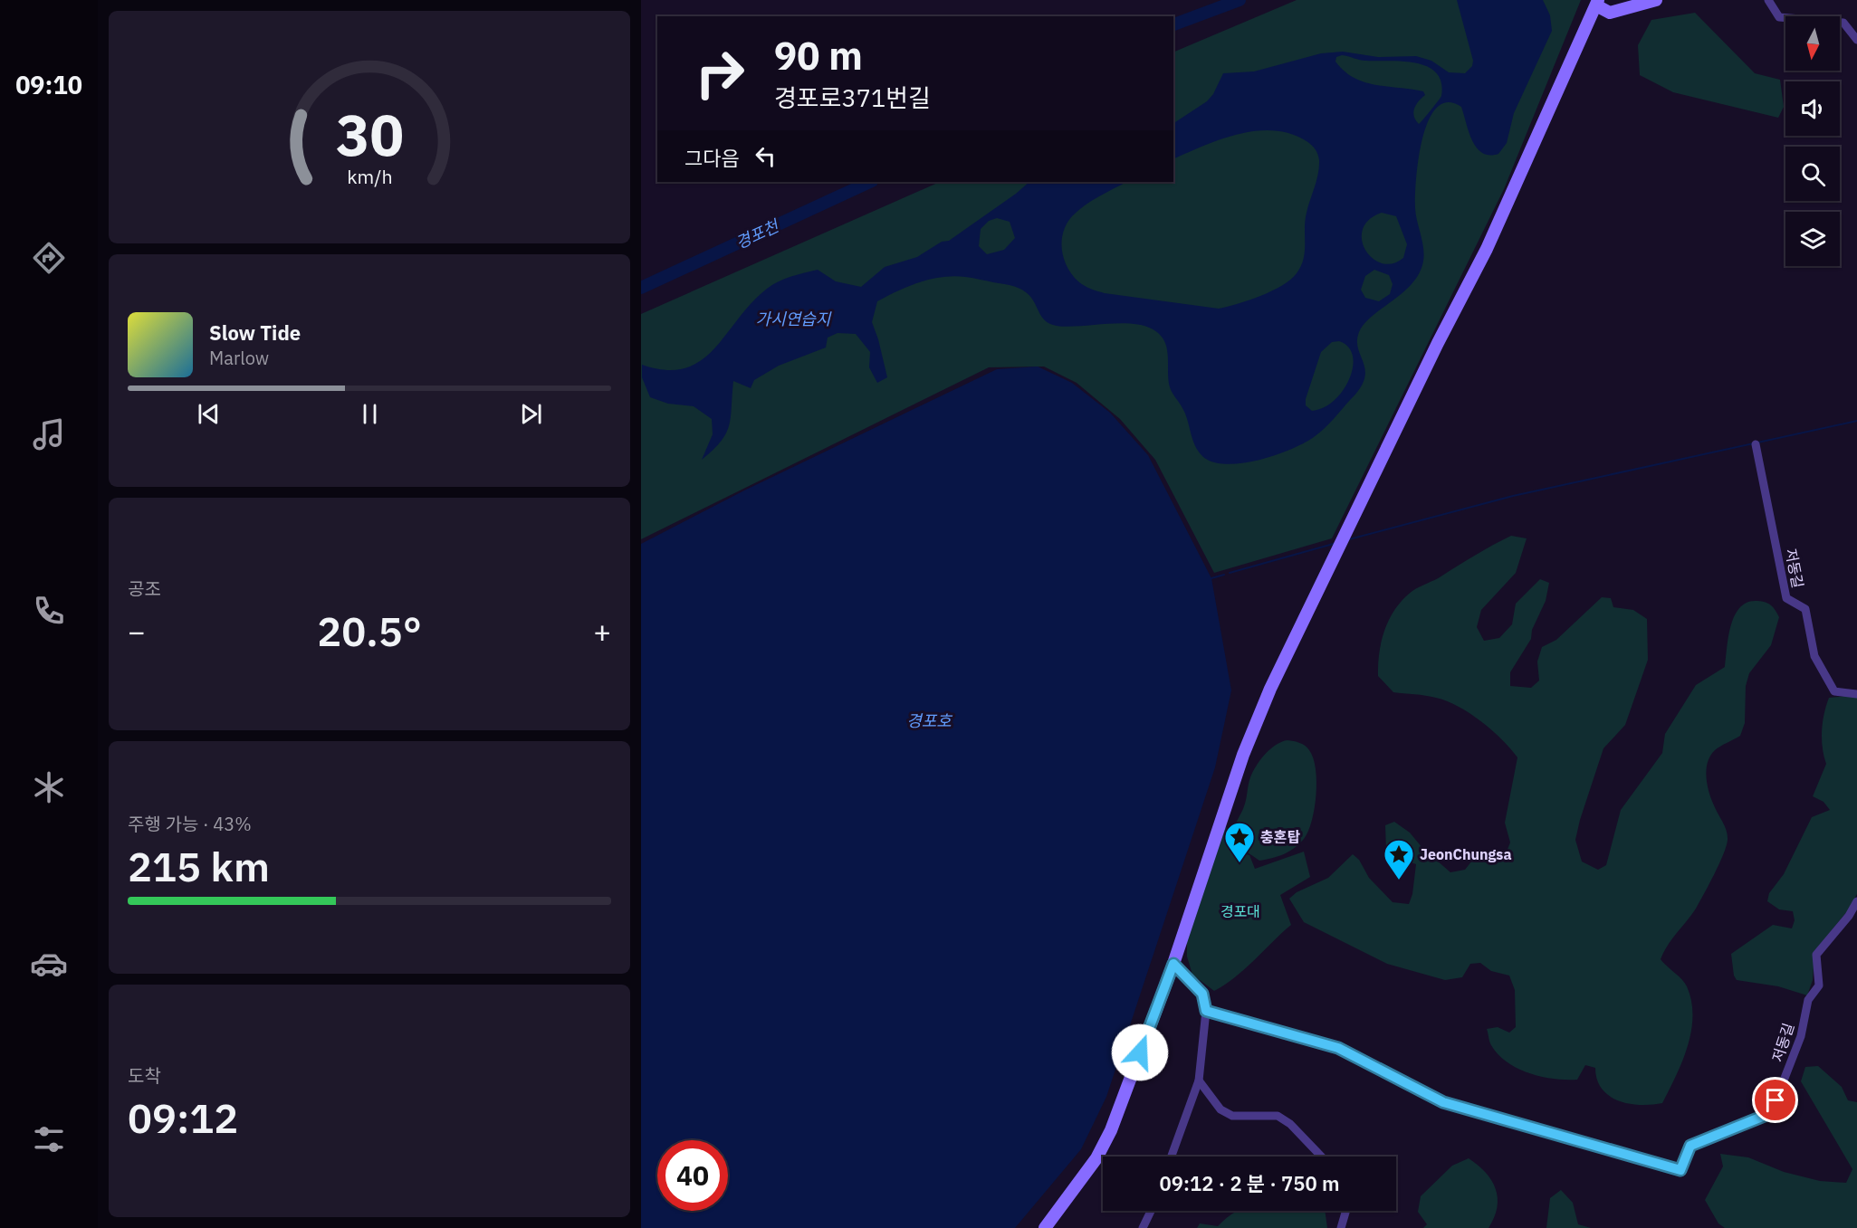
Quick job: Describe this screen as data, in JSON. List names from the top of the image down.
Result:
{
  "streets": {
    "street": ["저동길"]
  },
  "water": ["경포천", "가시연습지", "경포호"],
  "parks": ["경포대"],
  "places": {
    "place": ["충혼탑", "JeonChungsa"]
  },
  "north": "bottom",
  "page": {
    "tabs": "09:10",
    "turn": ["90 m", "경포로371번길"],
    "then": "그다음",
    "song": ["Slow Tide", "Marlow"],
    "tile": [
      "공조",
      ["주행 가능 · 43%", "215 km"],
      ["도착", "09:12"]
    ],
    "heat": ["−", "20.5°", "+"],
    "limit": "40",
    "trip": "09:12 · 2 분 · 750 m",
    "gauge": ["30", "km/h"]
  }
}
